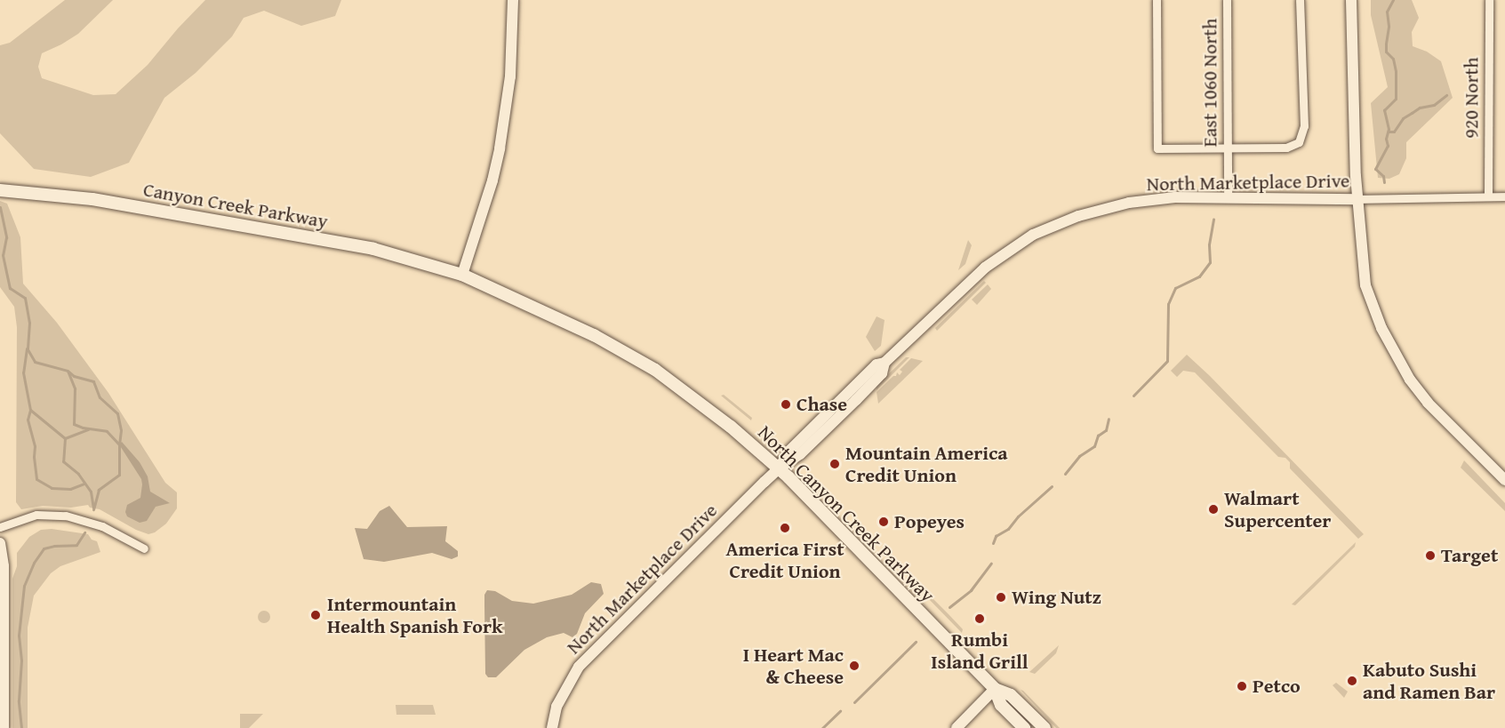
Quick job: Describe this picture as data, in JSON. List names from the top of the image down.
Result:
{
  "streets": {
    "main road": ["Canyon Creek Parkway", "North Canyon Creek Parkway"],
    "street": ["East 1060 North", "920 North", "North Marketplace Drive"]
  },
  "crossings": [
    ["East 1060 North", "North Marketplace Drive"],
    ["920 North", "North Marketplace Drive"],
    ["North Marketplace Drive", "North Canyon Creek Parkway"],
    ["Canyon Creek Parkway", "North Canyon Creek Parkway"]
  ],
  "places": [
    "Chase",
    "Mountain America Credit Union",
    "Walmart Supercenter",
    "Popeyes",
    "America First Credit Union",
    "Target",
    "Wing Nutz",
    "Intermountain Health Spanish Fork",
    "Rumbi Island Grill",
    "I Heart Mac & Cheese",
    "Kabuto Sushi and Ramen Bar",
    "Petco"
  ]
}
